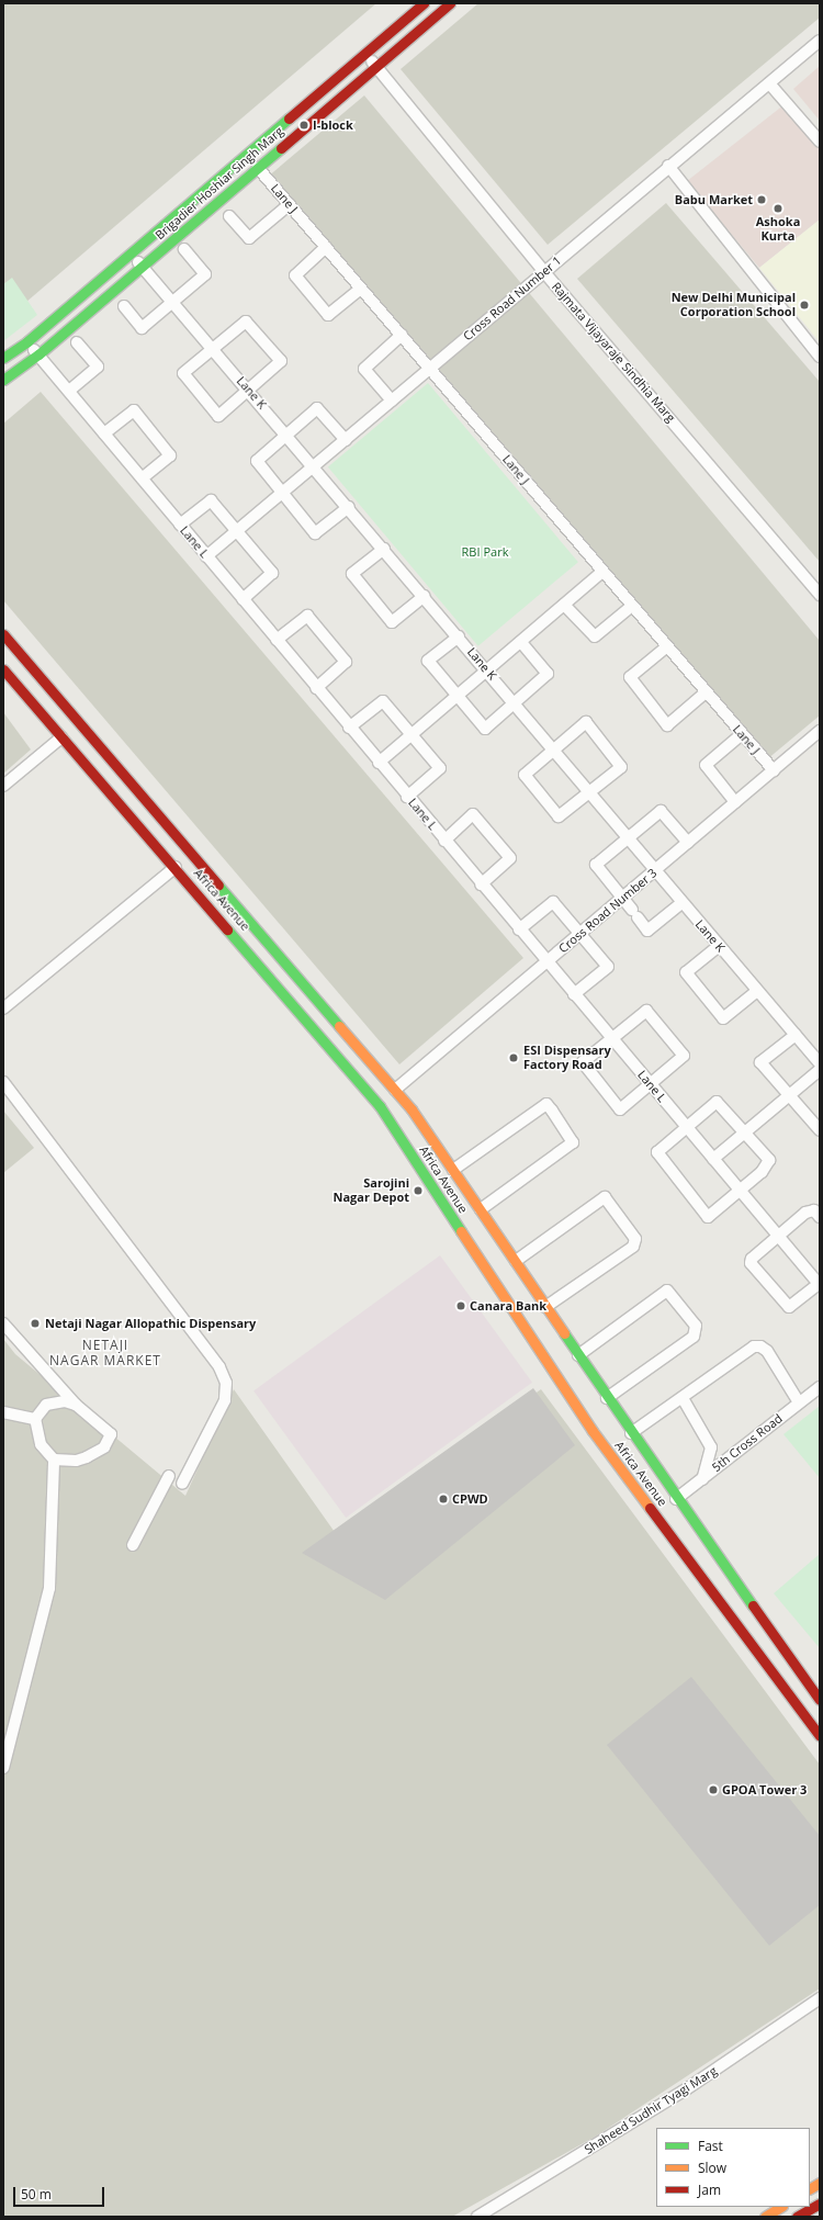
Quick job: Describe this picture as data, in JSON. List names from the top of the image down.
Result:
{
  "streets": {
    "main road": ["Brigadier Hoshiar Singh Marg", "Africa Avenue"],
    "street": [
      "Lane J",
      "Cross Road Number 1",
      "Rajmata Vijayaraje Sindhia Marg",
      "Lane K",
      "Lane L",
      "Cross Road Number 3",
      "5th Cross Road",
      "Shaheed Sudhir Tyagi Marg"
    ]
  },
  "crossings": [
    ["Brigadier Hoshiar Singh Marg", "Lane J"],
    ["Brigadier Hoshiar Singh Marg", "Rajmata Vijayaraje Sindhia Marg"],
    ["Brigadier Hoshiar Singh Marg", "Lane K"],
    ["Brigadier Hoshiar Singh Marg", "Lane L"],
    ["Lane J", "Cross Road Number 1"],
    ["Lane J", "Cross Road Number 3"],
    ["Cross Road Number 1", "Rajmata Vijayaraje Sindhia Marg"],
    ["Cross Road Number 1", "Lane K"],
    ["Cross Road Number 1", "Lane L"],
    ["Lane K", "Cross Road Number 3"],
    ["Lane L", "Cross Road Number 3"],
    ["Africa Avenue", "Cross Road Number 3"],
    ["Africa Avenue", "5th Cross Road"]
  ],
  "districts": ["NETAJI NAGAR MARKET"],
  "parks": ["RBI Park"],
  "places": [
    "I-block",
    "Babu Market",
    "Ashoka Kurta",
    "New Delhi Municipal Corporation School",
    "ESI Dispensary Factory Road",
    "Sarojini Nagar Depot",
    "Canara Bank",
    "Netaji Nagar Allopathic Dispensary",
    "CPWD",
    "GPOA Tower 3"
  ],
  "legend": ["Fast", "Slow", "Jam"],
  "scale_bar": "50 m"
}
